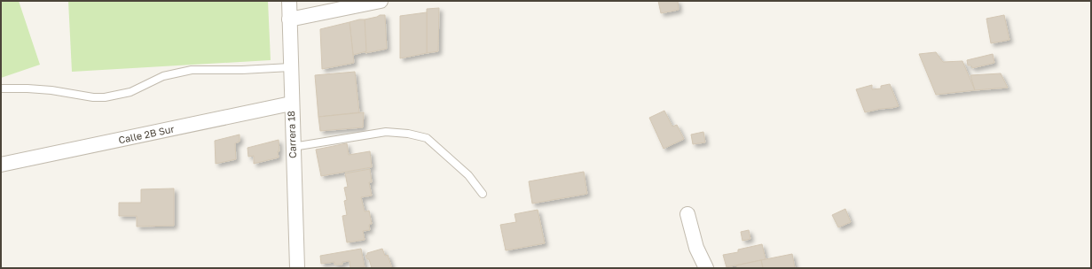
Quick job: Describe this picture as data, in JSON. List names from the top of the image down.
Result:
{
  "streets": {
    "street": ["Calle 2B Sur", "Carrera 18"]
  },
  "crossings": [
    ["Calle 2B Sur", "Carrera 18"]
  ]
}
